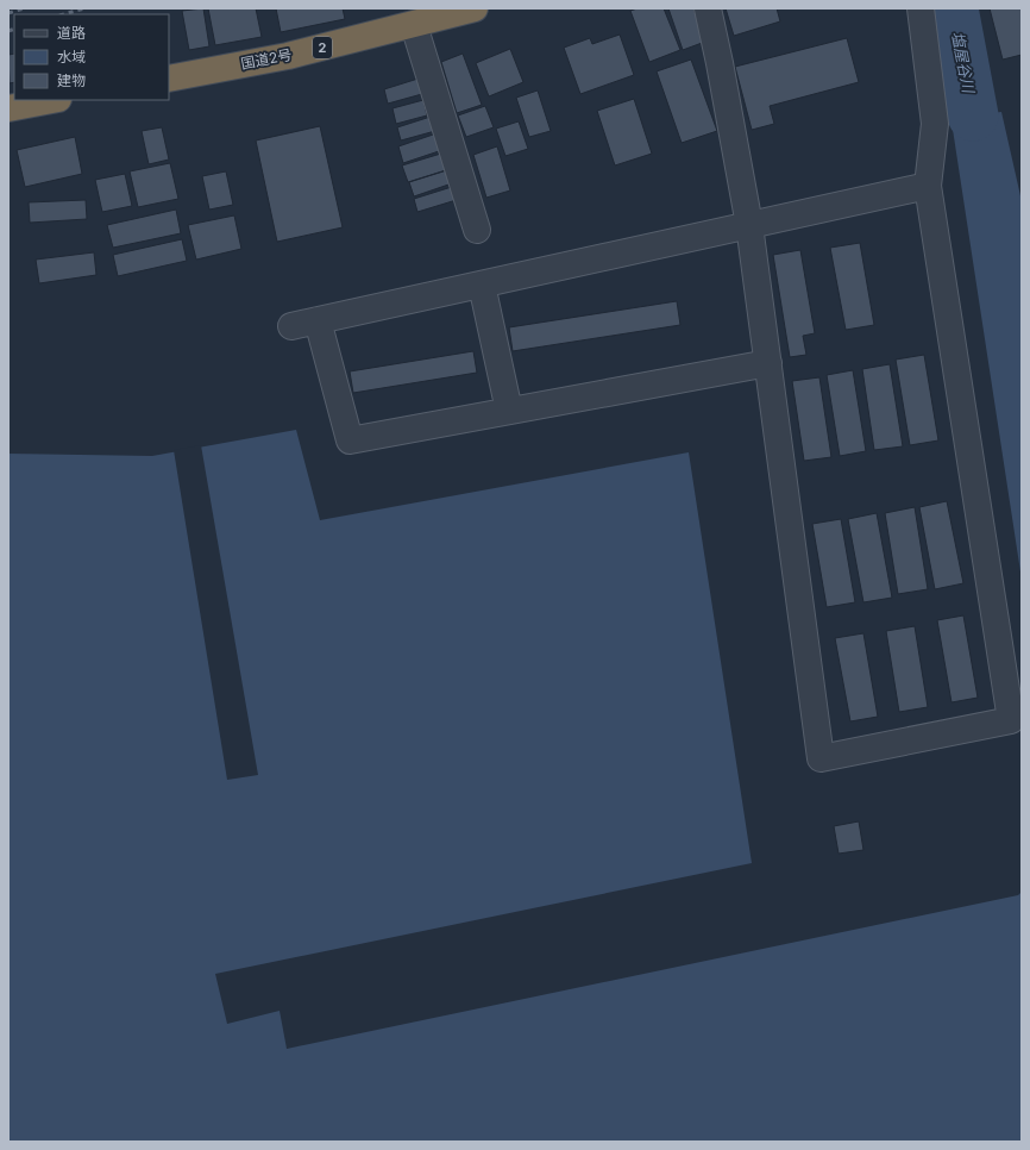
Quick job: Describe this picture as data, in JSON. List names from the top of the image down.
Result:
{
  "streets": {
    "highway": ["2", "国道2号"]
  },
  "water": ["塩屋谷川"],
  "legend": ["道路", "水域", "建物"]
}
